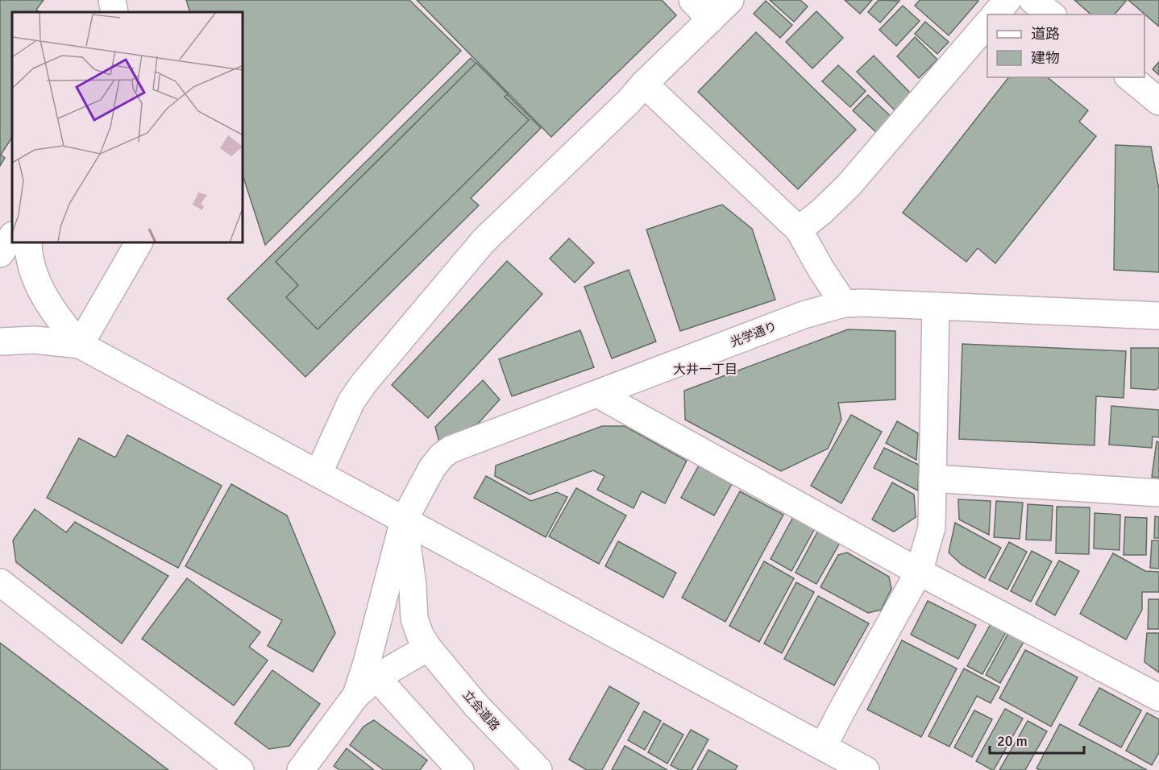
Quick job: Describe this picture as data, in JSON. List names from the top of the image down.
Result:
{
  "streets": {
    "street": ["光学通り", "立会道路"]
  },
  "crossings": [
    ["光学通り", "立会道路"]
  ],
  "districts": ["大井一丁目"],
  "legend": ["道路", "建物"],
  "scale_bar": "20 m"
}
